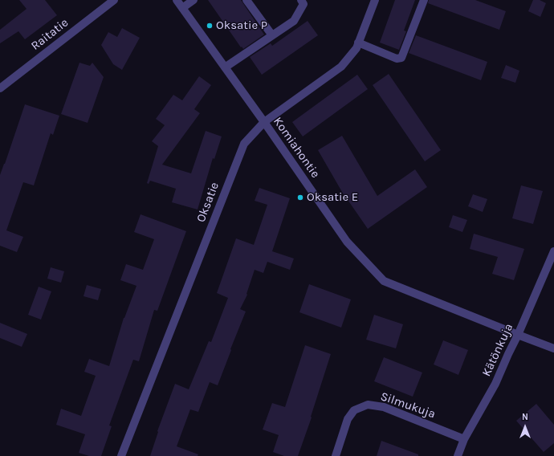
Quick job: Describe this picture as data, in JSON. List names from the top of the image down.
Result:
{
  "streets": {
    "street": [
      "Raitatie",
      "Komiahontie",
      "Oksatie",
      "Kätönkuja",
      "Silmukuja"
    ]
  },
  "crossings": [
    ["Komiahontie", "Oksatie"],
    ["Komiahontie", "Kätönkuja"],
    ["Kätönkuja", "Silmukuja"]
  ],
  "places": ["Oksatie P", "Oksatie E"],
  "north": "top"
}
